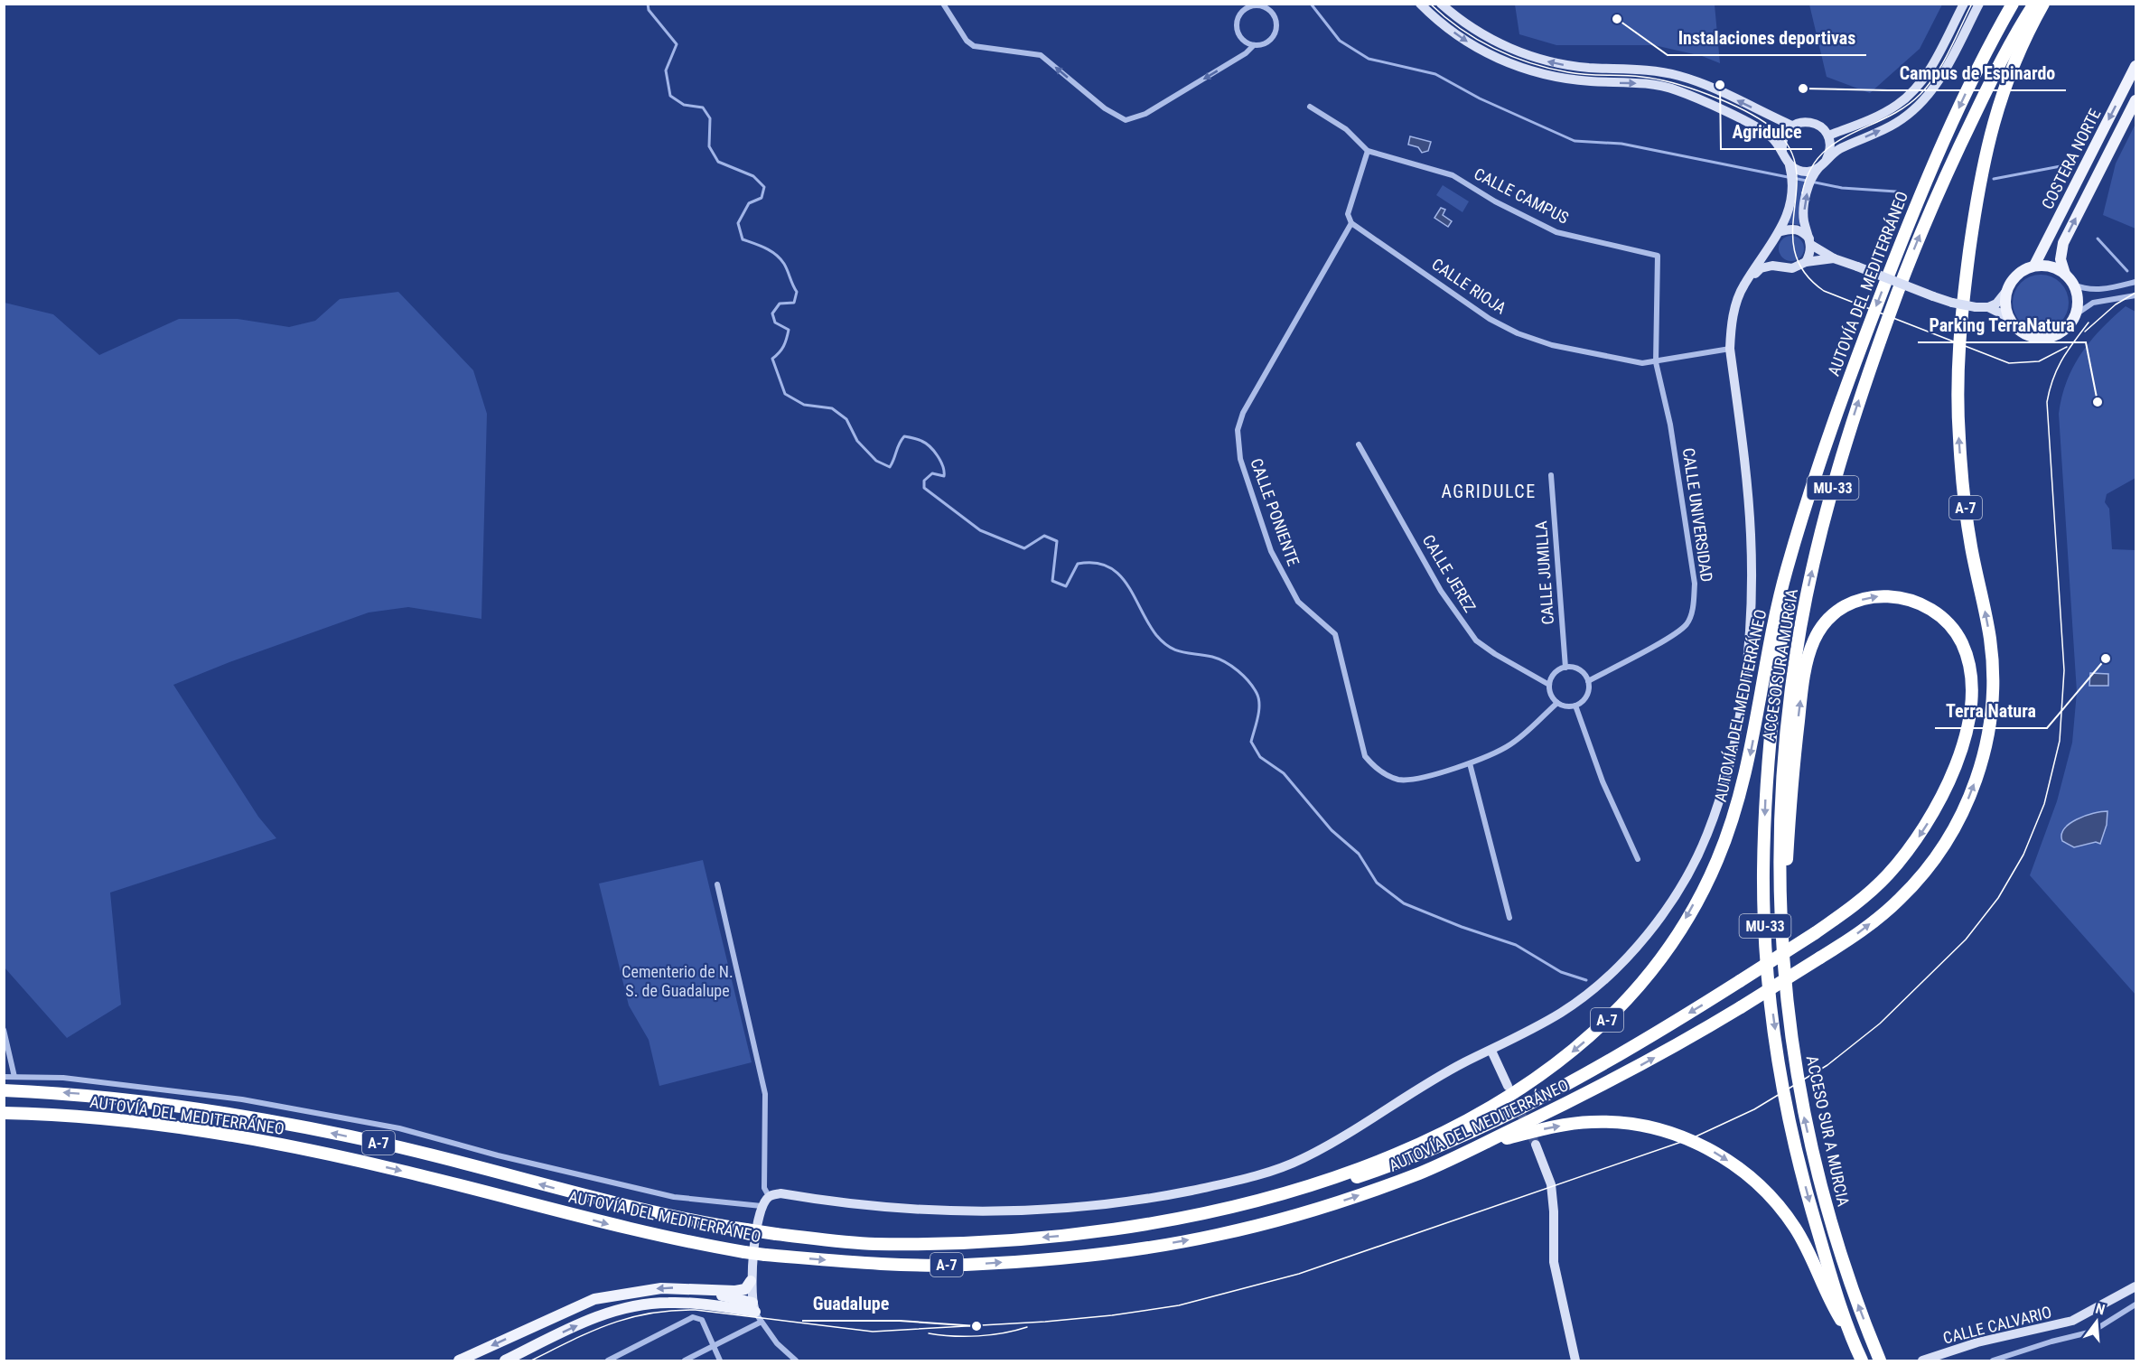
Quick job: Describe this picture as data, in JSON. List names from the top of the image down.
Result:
{
  "streets": {
    "highway": [
      "AUTOVÍA DEL MEDITERRÁNEO",
      "MU-33",
      "A-7",
      "ACCESO SUR A MURCIA"
    ],
    "main road": ["COSTERA NORTE", "CALLE CALVARIO"],
    "street": [
      "CALLE CAMPUS",
      "CALLE RIOJA",
      "CALLE PONIENTE",
      "CALLE UNIVERSIDAD",
      "CALLE JUMILLA",
      "CALLE JEREZ"
    ]
  },
  "crossings": [
    ["CALLE CAMPUS", "CALLE RIOJA"],
    ["CALLE CAMPUS", "CALLE UNIVERSIDAD"],
    ["AUTOVÍA DEL MEDITERRÁNEO", "ACCESO SUR A MURCIA"],
    ["CALLE RIOJA", "CALLE PONIENTE"],
    ["CALLE RIOJA", "CALLE UNIVERSIDAD"],
    ["CALLE PONIENTE", "CALLE UNIVERSIDAD"],
    ["CALLE PONIENTE", "CALLE JUMILLA"],
    ["CALLE PONIENTE", "CALLE JEREZ"],
    ["CALLE UNIVERSIDAD", "CALLE JUMILLA"],
    ["CALLE UNIVERSIDAD", "CALLE JEREZ"],
    ["CALLE JUMILLA", "CALLE JEREZ"]
  ],
  "districts": ["AGRIDULCE"],
  "parks": ["Cementerio de N. S. de Guadalupe"],
  "places": [
    "Instalaciones deportivas",
    "Agridulce",
    "Campus de Espinardo",
    "Parking TerraNatura",
    "Terra Natura",
    "Guadalupe"
  ],
  "north": "top"
}
